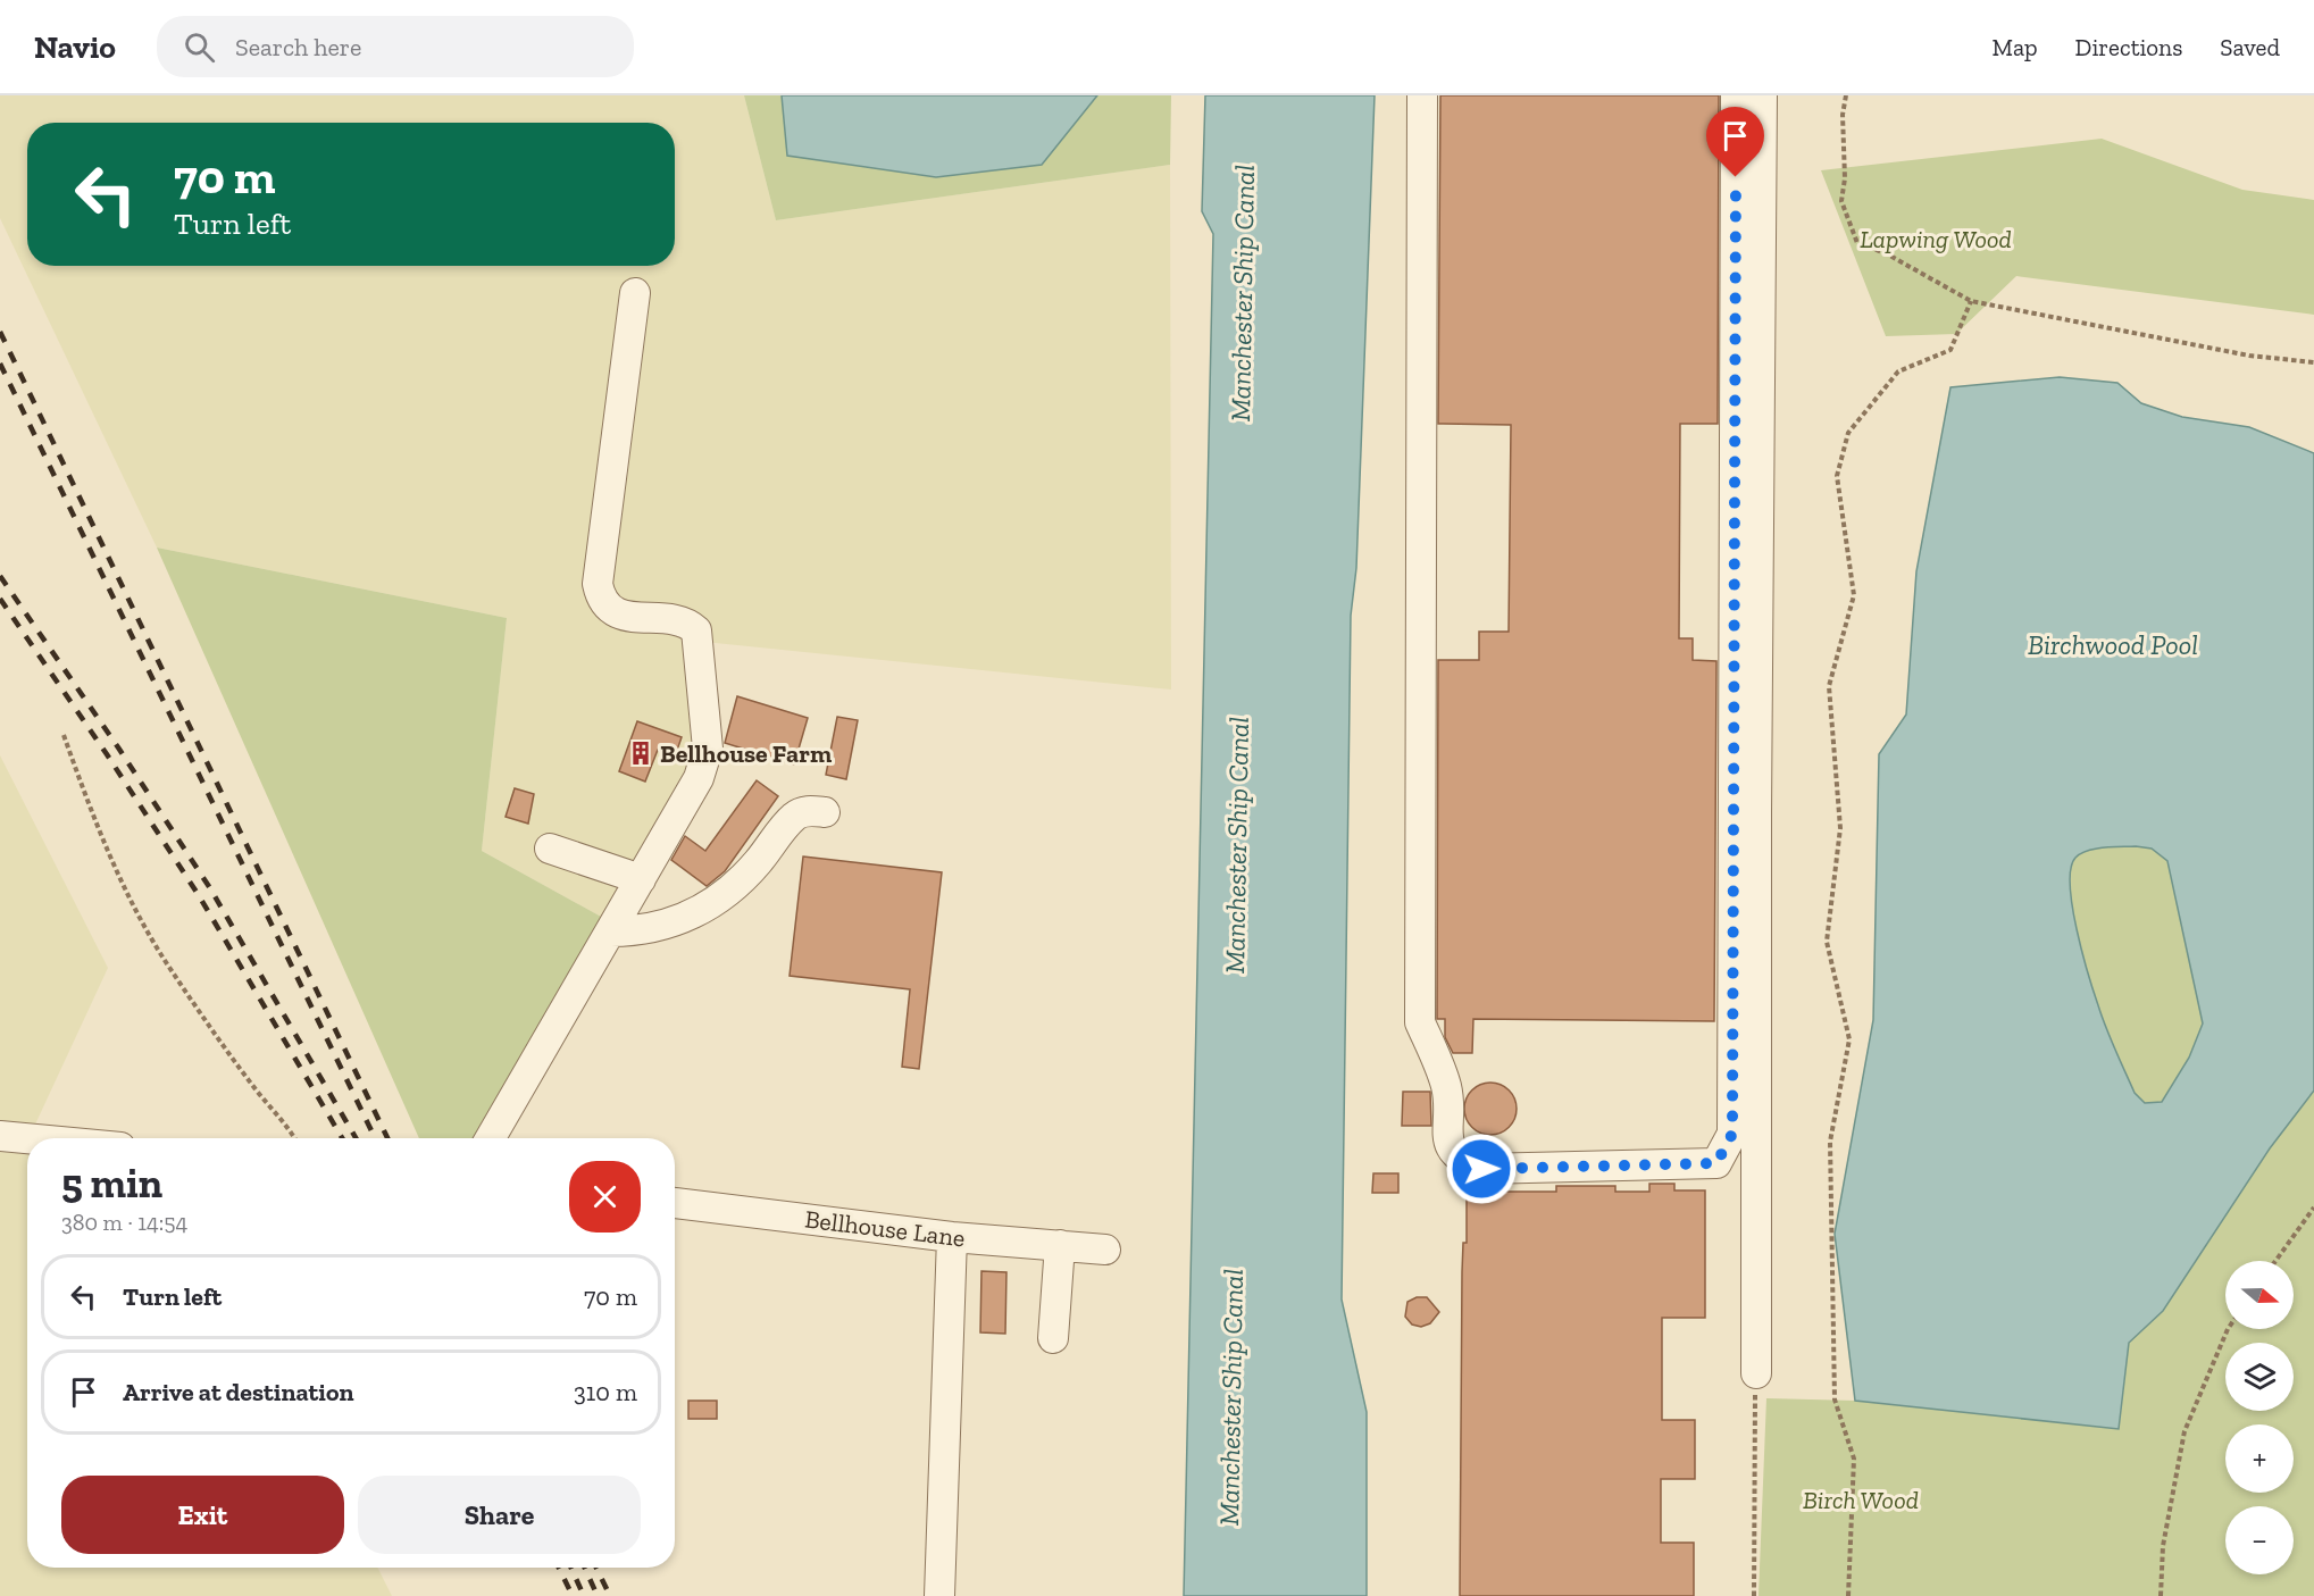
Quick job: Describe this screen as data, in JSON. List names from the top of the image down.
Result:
{
  "streets": {
    "street": ["Bellhouse Lane"]
  },
  "water": ["Manchester Ship Canal", "Birchwood Pool"],
  "parks": ["Lapwing Wood", "Birch Wood"],
  "places": {
    "building": ["Bellhouse Farm"]
  },
  "north": "right",
  "page": {
    "header": "Navio",
    "search": "Search here",
    "nav": ["Map", "Directions", "Saved"],
    "turn": ["70 m", "Turn left"],
    "heading": ["5 min", "380 m · 14:54"],
    "list": [
      {
        "name": "Turn left",
        "value": "70 m"
      },
      {
        "name": "Arrive at destination",
        "value": "310 m"
      }
    ],
    "map_buttons": ["+", "−"],
    "buttons": ["Exit", "Share"]
  }
}
